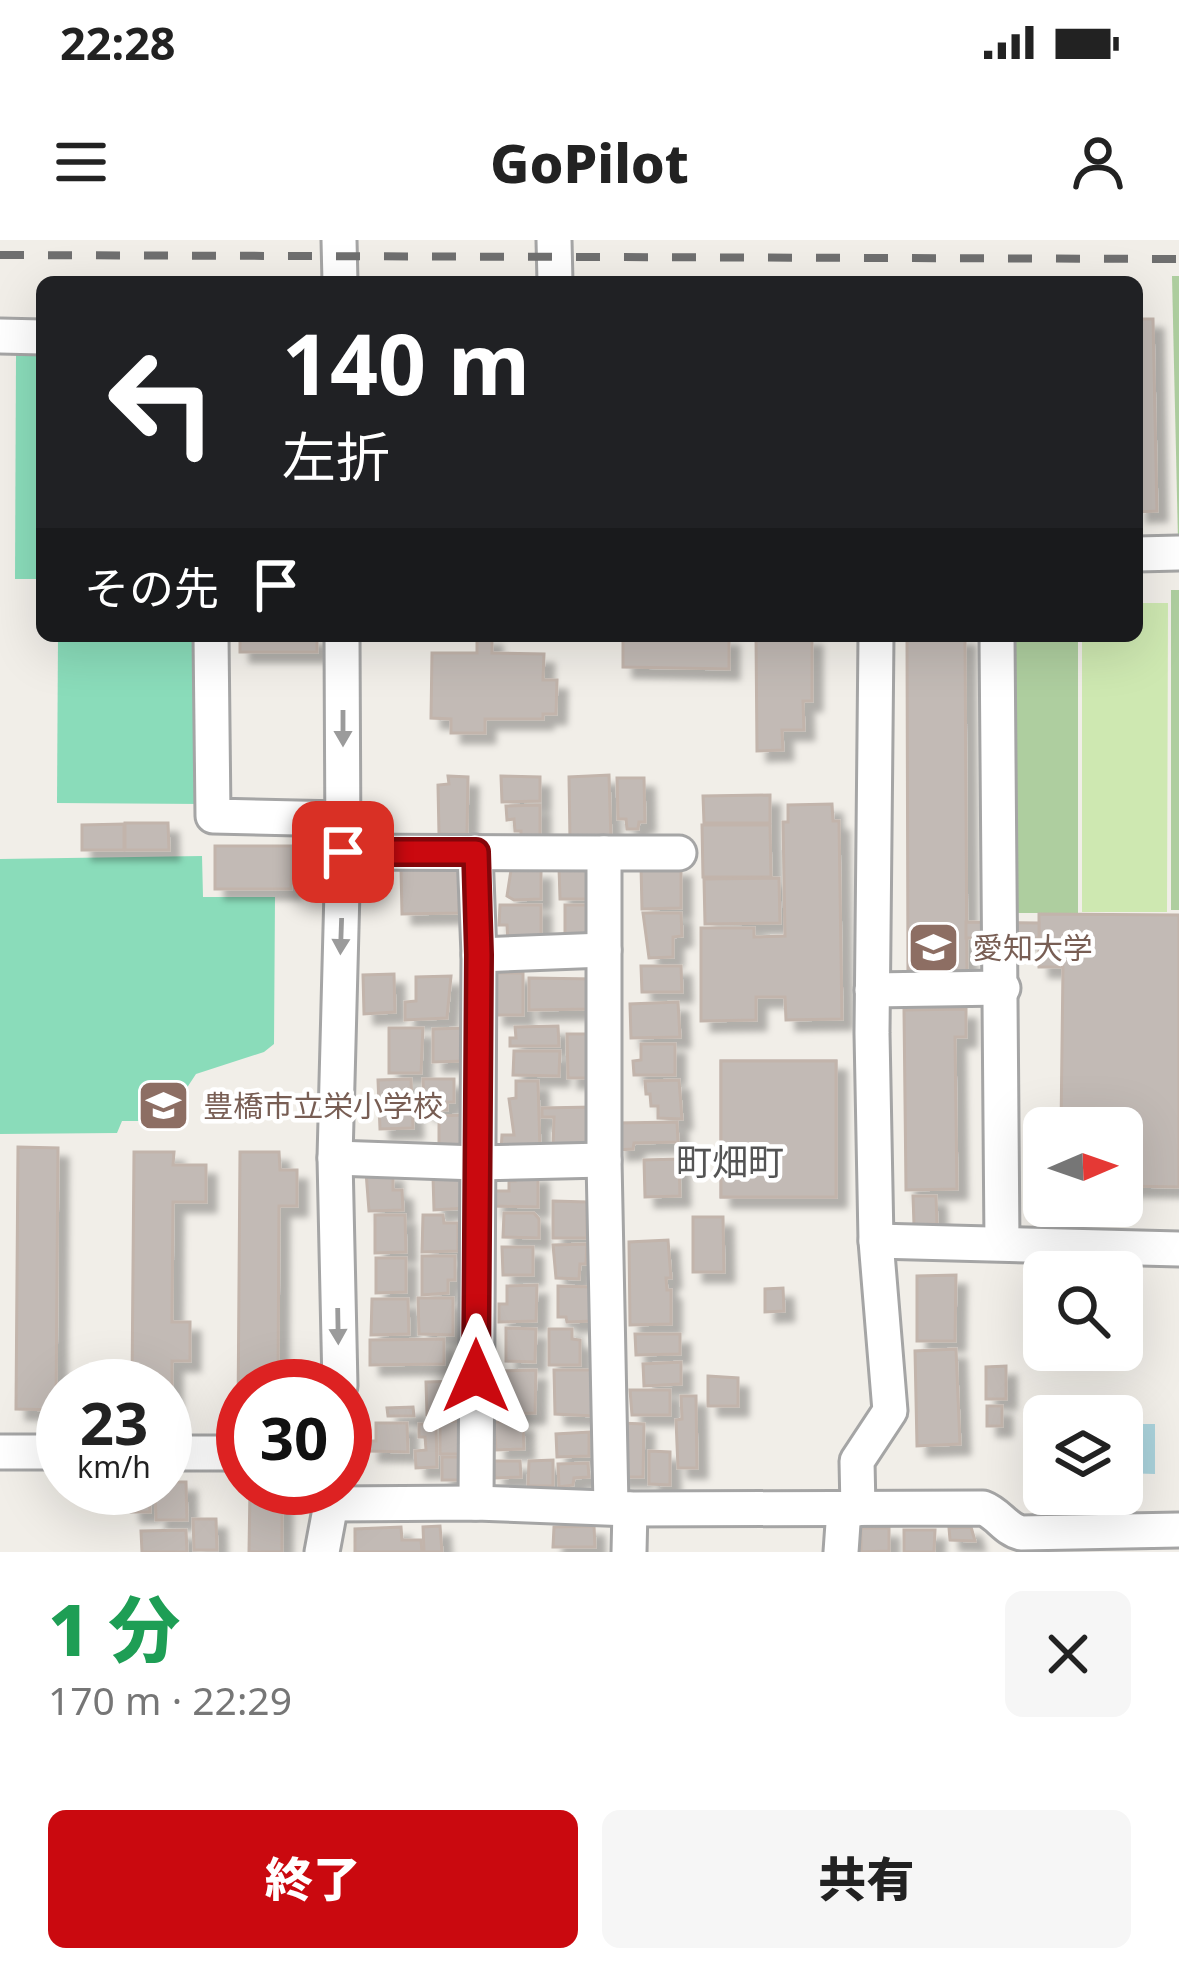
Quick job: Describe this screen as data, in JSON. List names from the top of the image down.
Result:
{
  "districts": ["町畑町"],
  "places": {
    "school or university": ["愛知大学", "豊橋市立栄小学校"]
  },
  "north": "right",
  "page": {
    "status": "22:28",
    "header": "GoPilot",
    "turn": ["140 m", "左折"],
    "then": "その先",
    "speed": "23 km/h",
    "limit": "30",
    "heading": ["1 分", "170 m · 22:29"],
    "buttons": ["終了", "共有"]
  }
}
